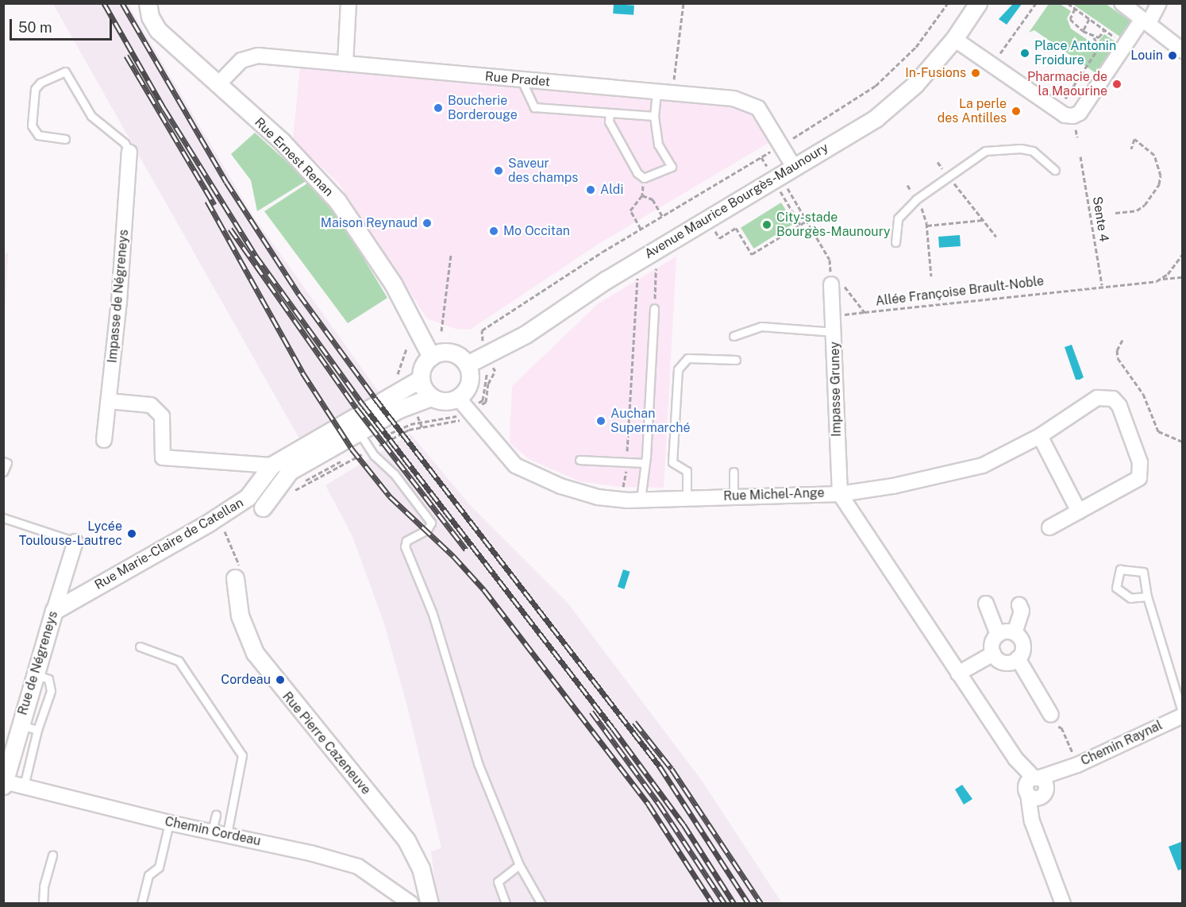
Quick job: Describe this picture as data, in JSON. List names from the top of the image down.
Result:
{
  "streets": {
    "street": [
      "Rue Pradet",
      "Rue Ernest Renan",
      "Avenue Maurice Bourgès-Maunoury",
      "Impasse de Négreneys",
      "Impasse Gruney",
      "Rue Michel-Ange",
      "Rue Marie-Claire de Catellan",
      "Rue de Négreneys",
      "Rue Pierre Cazeneuve",
      "Chemin Raynal",
      "Chemin Cordeau"
    ],
    "path": ["Sente 4", "Allée Françoise Brault-Noble"]
  },
  "crossings": [
    ["Rue Pradet", "Rue Ernest Renan"],
    ["Rue Pradet", "Avenue Maurice Bourgès-Maunoury"],
    ["Rue Ernest Renan", "Avenue Maurice Bourgès-Maunoury"],
    ["Rue Ernest Renan", "Rue Michel-Ange"],
    ["Rue Ernest Renan", "Rue Marie-Claire de Catellan"],
    ["Avenue Maurice Bourgès-Maunoury", "Rue Michel-Ange"],
    ["Avenue Maurice Bourgès-Maunoury", "Rue Marie-Claire de Catellan"],
    ["Sente 4", "Allée Françoise Brault-Noble"],
    ["Allée Françoise Brault-Noble", "Impasse Gruney"],
    ["Impasse Gruney", "Rue Michel-Ange"],
    ["Rue Michel-Ange", "Rue Marie-Claire de Catellan"],
    ["Rue Michel-Ange", "Chemin Raynal"],
    ["Rue Marie-Claire de Catellan", "Rue de Négreneys"],
    ["Rue de Négreneys", "Chemin Cordeau"]
  ],
  "places": [
    "Place Antonin Froidure",
    "Louin",
    "In-Fusions",
    "Pharmacie de la Maourine",
    "Boucherie Borderouge",
    "La perle des Antilles",
    "Saveur des champs",
    "Aldi",
    "Maison Reynaud",
    "City-stade Bourgès-Maunoury",
    "Mo Occitan",
    "Auchan Supermarché",
    "Lycée Toulouse-Lautrec",
    "Cordeau"
  ],
  "scale_bar": "50 m"
}
